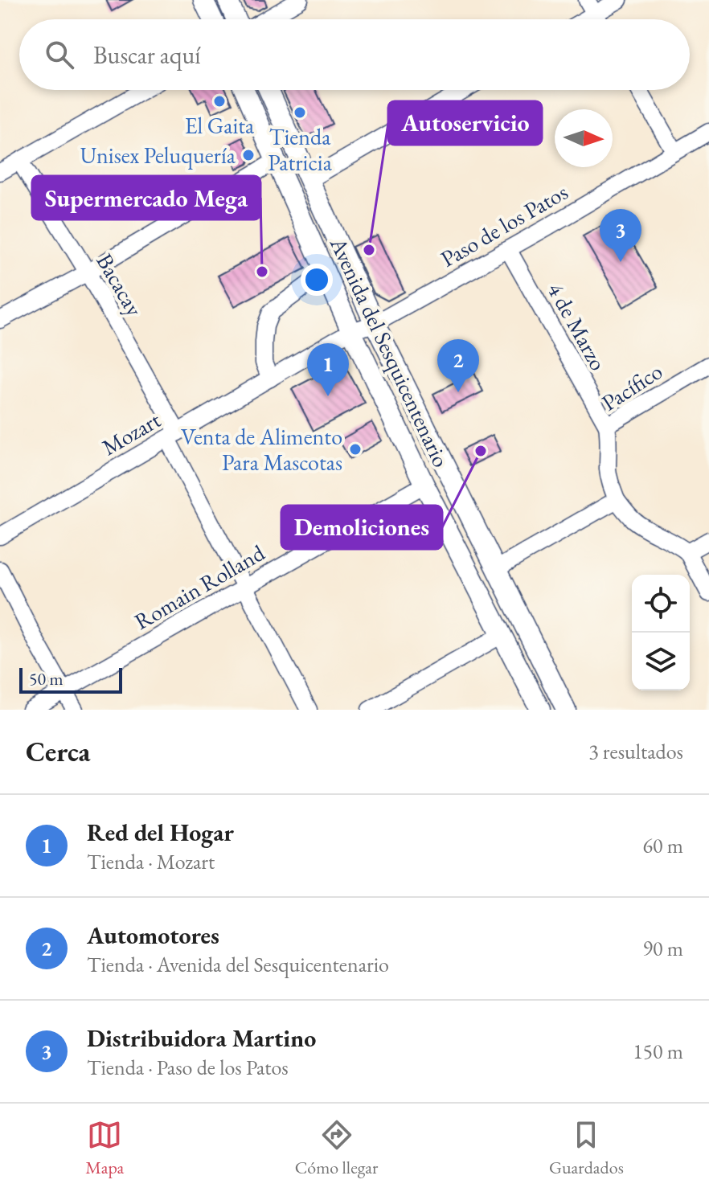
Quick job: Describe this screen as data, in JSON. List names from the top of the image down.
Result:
{
  "streets": {
    "main road": ["Avenida del Sesquicentenario"],
    "street": [
      "Paso de los Patos",
      "Bacacay",
      "4 de Marzo",
      "Pacífico",
      "Mozart",
      "Romain Rolland"
    ]
  },
  "crossings": [
    ["Paso de los Patos", "4 de Marzo"],
    ["Paso de los Patos", "Avenida del Sesquicentenario"],
    ["Paso de los Patos", "Mozart"],
    ["Bacacay", "Mozart"],
    ["Bacacay", "Romain Rolland"],
    ["4 de Marzo", "Pacífico"],
    ["Avenida del Sesquicentenario", "Mozart"],
    ["Avenida del Sesquicentenario", "Romain Rolland"]
  ],
  "places": [
    "El Gaita",
    "Tienda Patricia",
    "Unisex Peluquería",
    "Autoservicio",
    "Supermercado Mega",
    "Venta de Alimento Para Mascotas",
    "Demoliciones"
  ],
  "scale_bar": "50 m",
  "north": "right",
  "page": {
    "search": "Buscar aquí",
    "pins": ["3", "2", "1"],
    "scale": "50 m",
    "heading": ["Cerca", "3 resultados"],
    "list": [
      {
        "mark": "1",
        "name": "Red del Hogar",
        "note": "Tienda · Mozart",
        "value": "60 m"
      },
      {
        "mark": "2",
        "name": "Automotores",
        "note": "Tienda · Avenida del Sesquicentenario",
        "value": "90 m"
      },
      {
        "mark": "3",
        "name": "Distribuidora Martino",
        "note": "Tienda · Paso de los Patos",
        "value": "150 m"
      }
    ],
    "nav": ["Mapa", "Cómo llegar", "Guardados"]
  }
}
